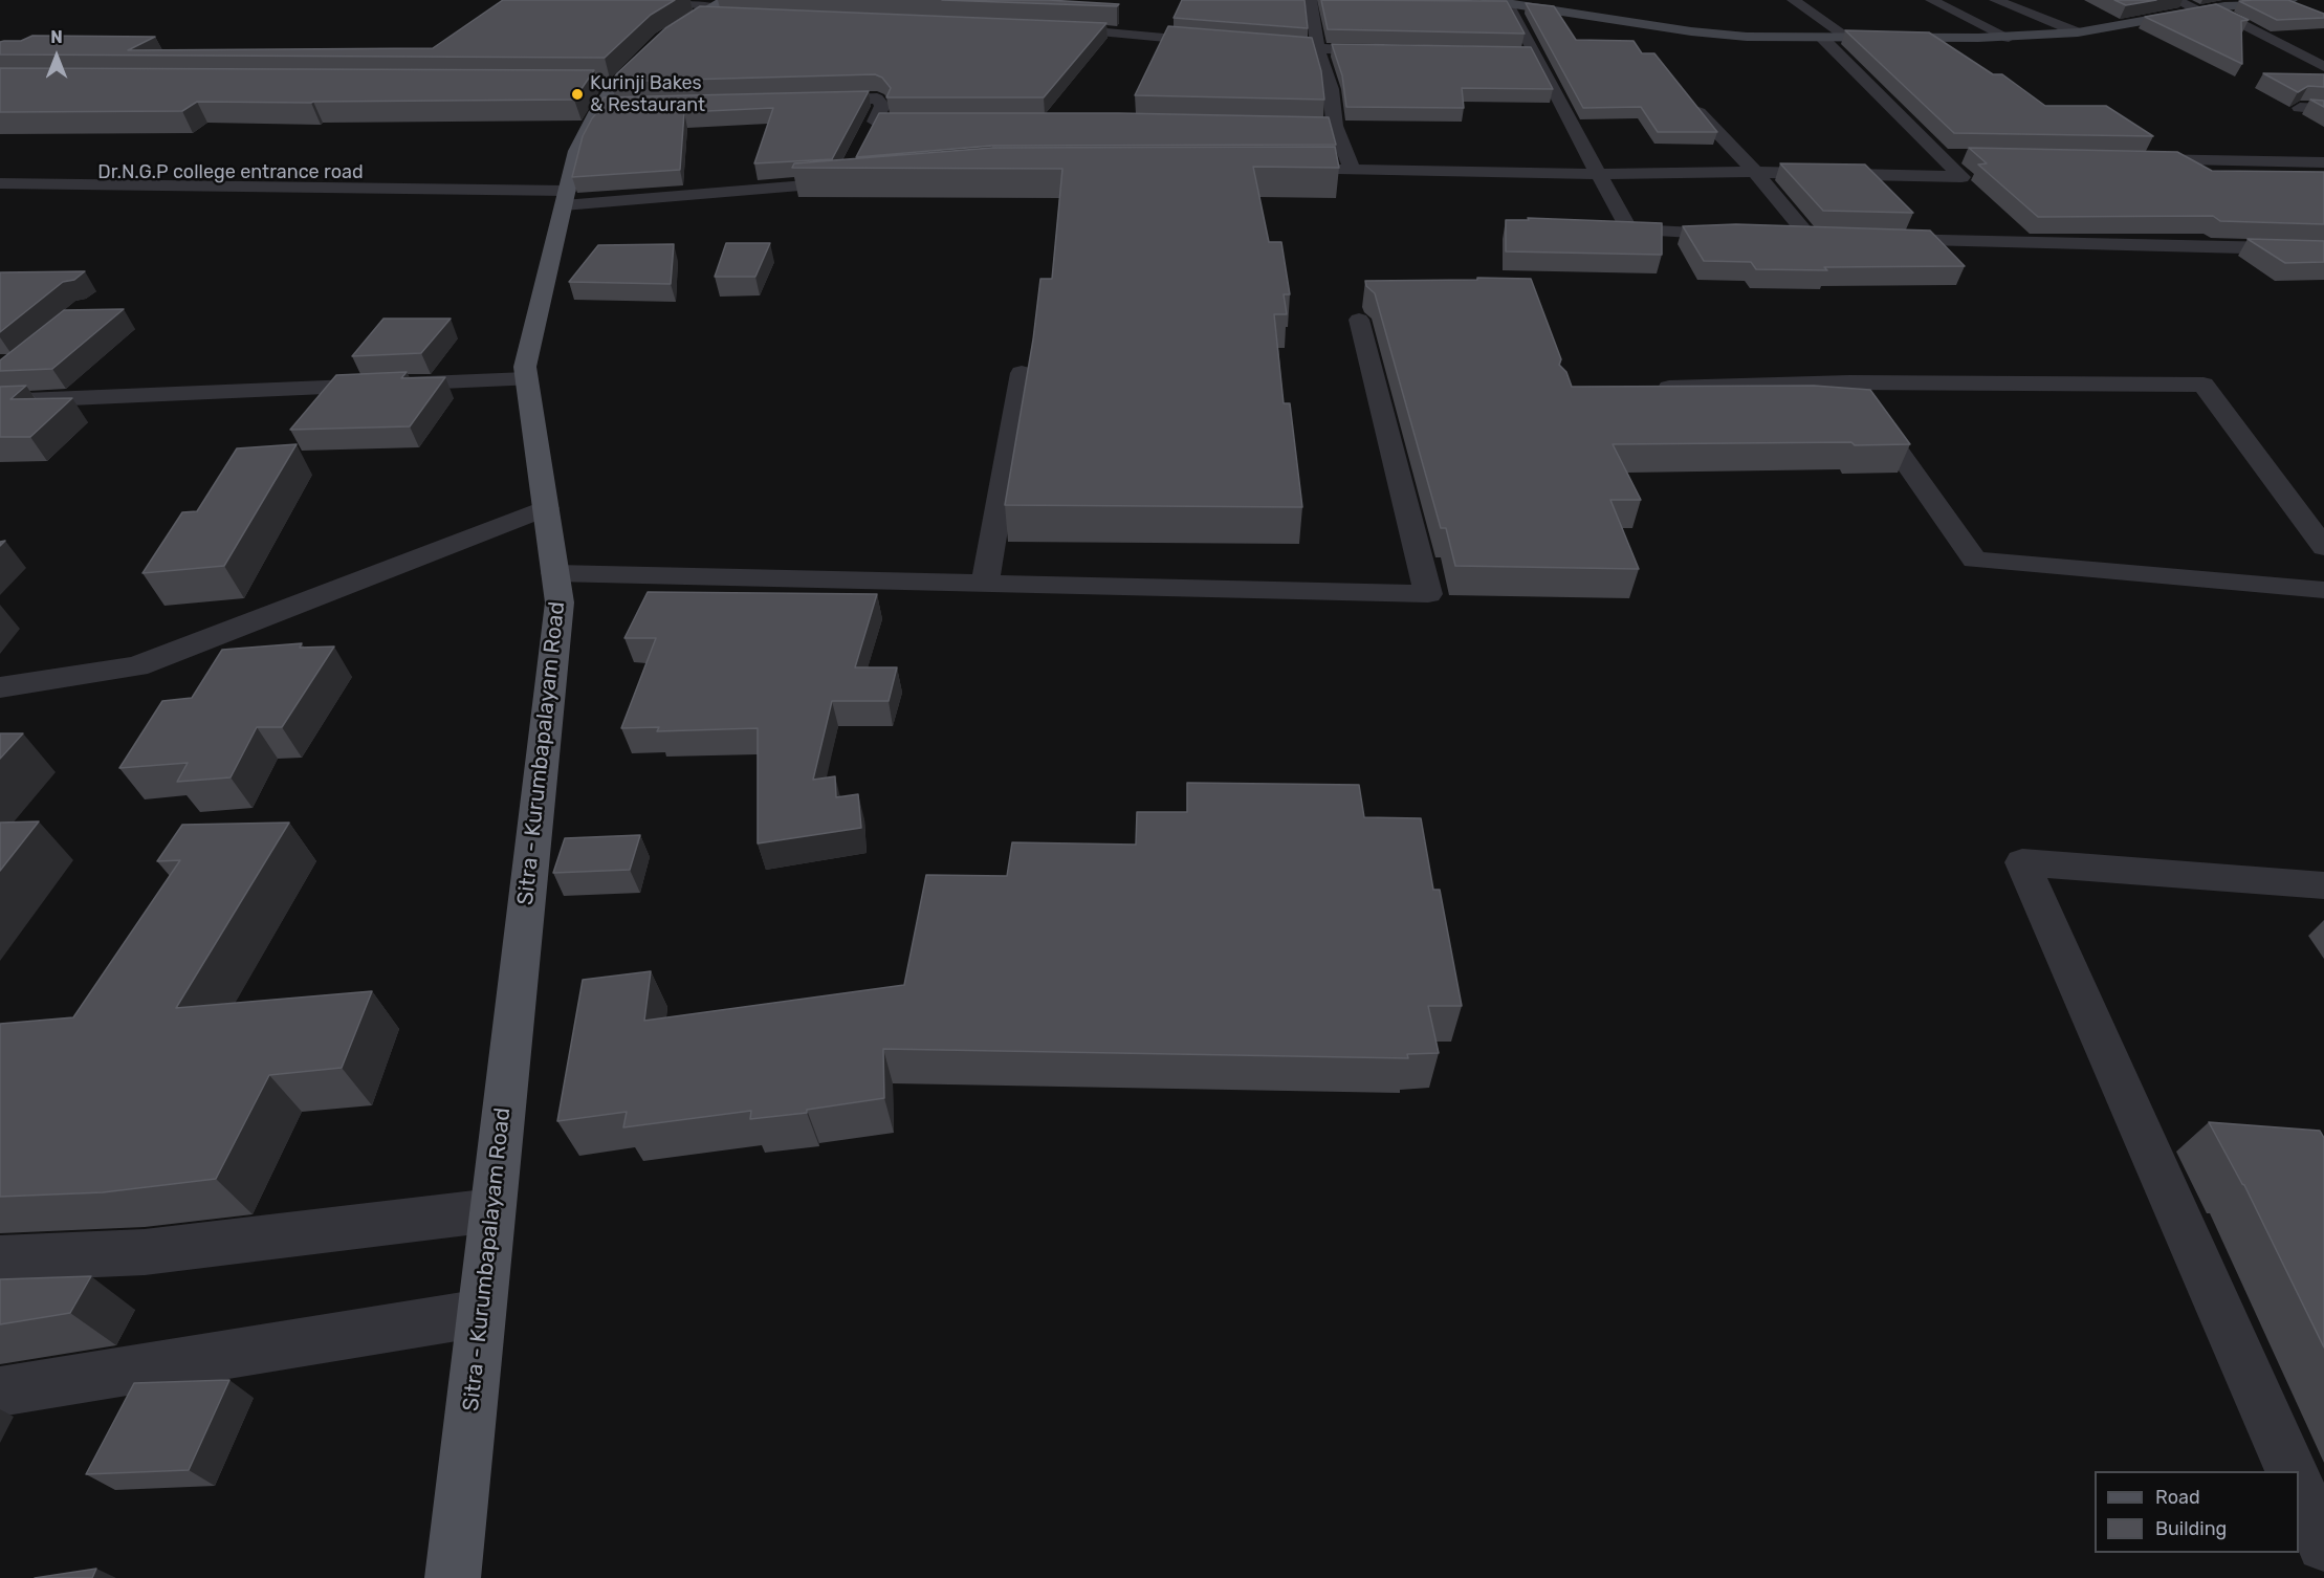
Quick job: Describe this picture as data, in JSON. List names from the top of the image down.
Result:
{
  "streets": {
    "main road": ["Sitra - Kurumbapalayam Road"],
    "street": ["Dr.N.G.P college entrance road"]
  },
  "places": ["Kurinji Bakes & Restaurant"],
  "legend": ["Road", "Building"],
  "north": "top"
}
